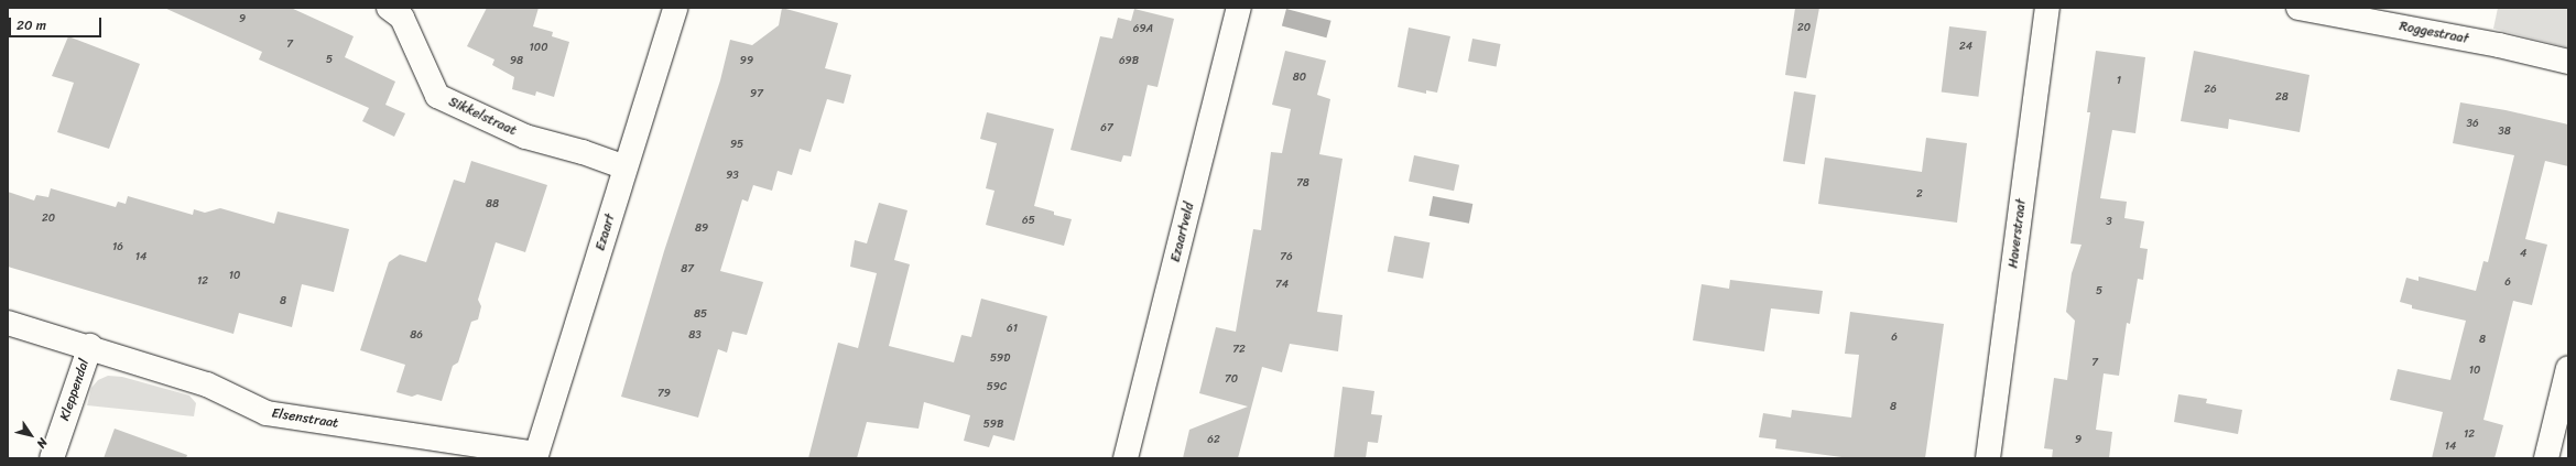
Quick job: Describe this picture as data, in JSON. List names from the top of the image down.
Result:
{
  "streets": {
    "street": [
      "Roggestraat",
      "Sikkelstraat",
      "Ezaart",
      "Ezaartveld",
      "Haverstraat",
      "Kleppendal",
      "Elsenstraat"
    ]
  },
  "crossings": [
    ["Sikkelstraat", "Ezaart"],
    ["Ezaart", "Elsenstraat"],
    ["Kleppendal", "Elsenstraat"]
  ],
  "house_numbers": [
    "9",
    "20",
    "69A",
    "7",
    "24",
    "100",
    "5",
    "98",
    "99",
    "69B",
    "80",
    "1",
    "26",
    "97",
    "28",
    "36",
    "67",
    "38",
    "95",
    "93",
    "78",
    "2",
    "88",
    "20",
    "65",
    "3",
    "89",
    "16",
    "4",
    "14",
    "76",
    "87",
    "10",
    "12",
    "6",
    "74",
    "5",
    "8",
    "85",
    "61",
    "86",
    "83",
    "6",
    "8",
    "72",
    "59D",
    "7",
    "10",
    "70",
    "59C",
    "79",
    "8",
    "59B",
    "12",
    "62",
    "9",
    "14"
  ],
  "scale_bar": "20 m",
  "north": "bottom right"
}
